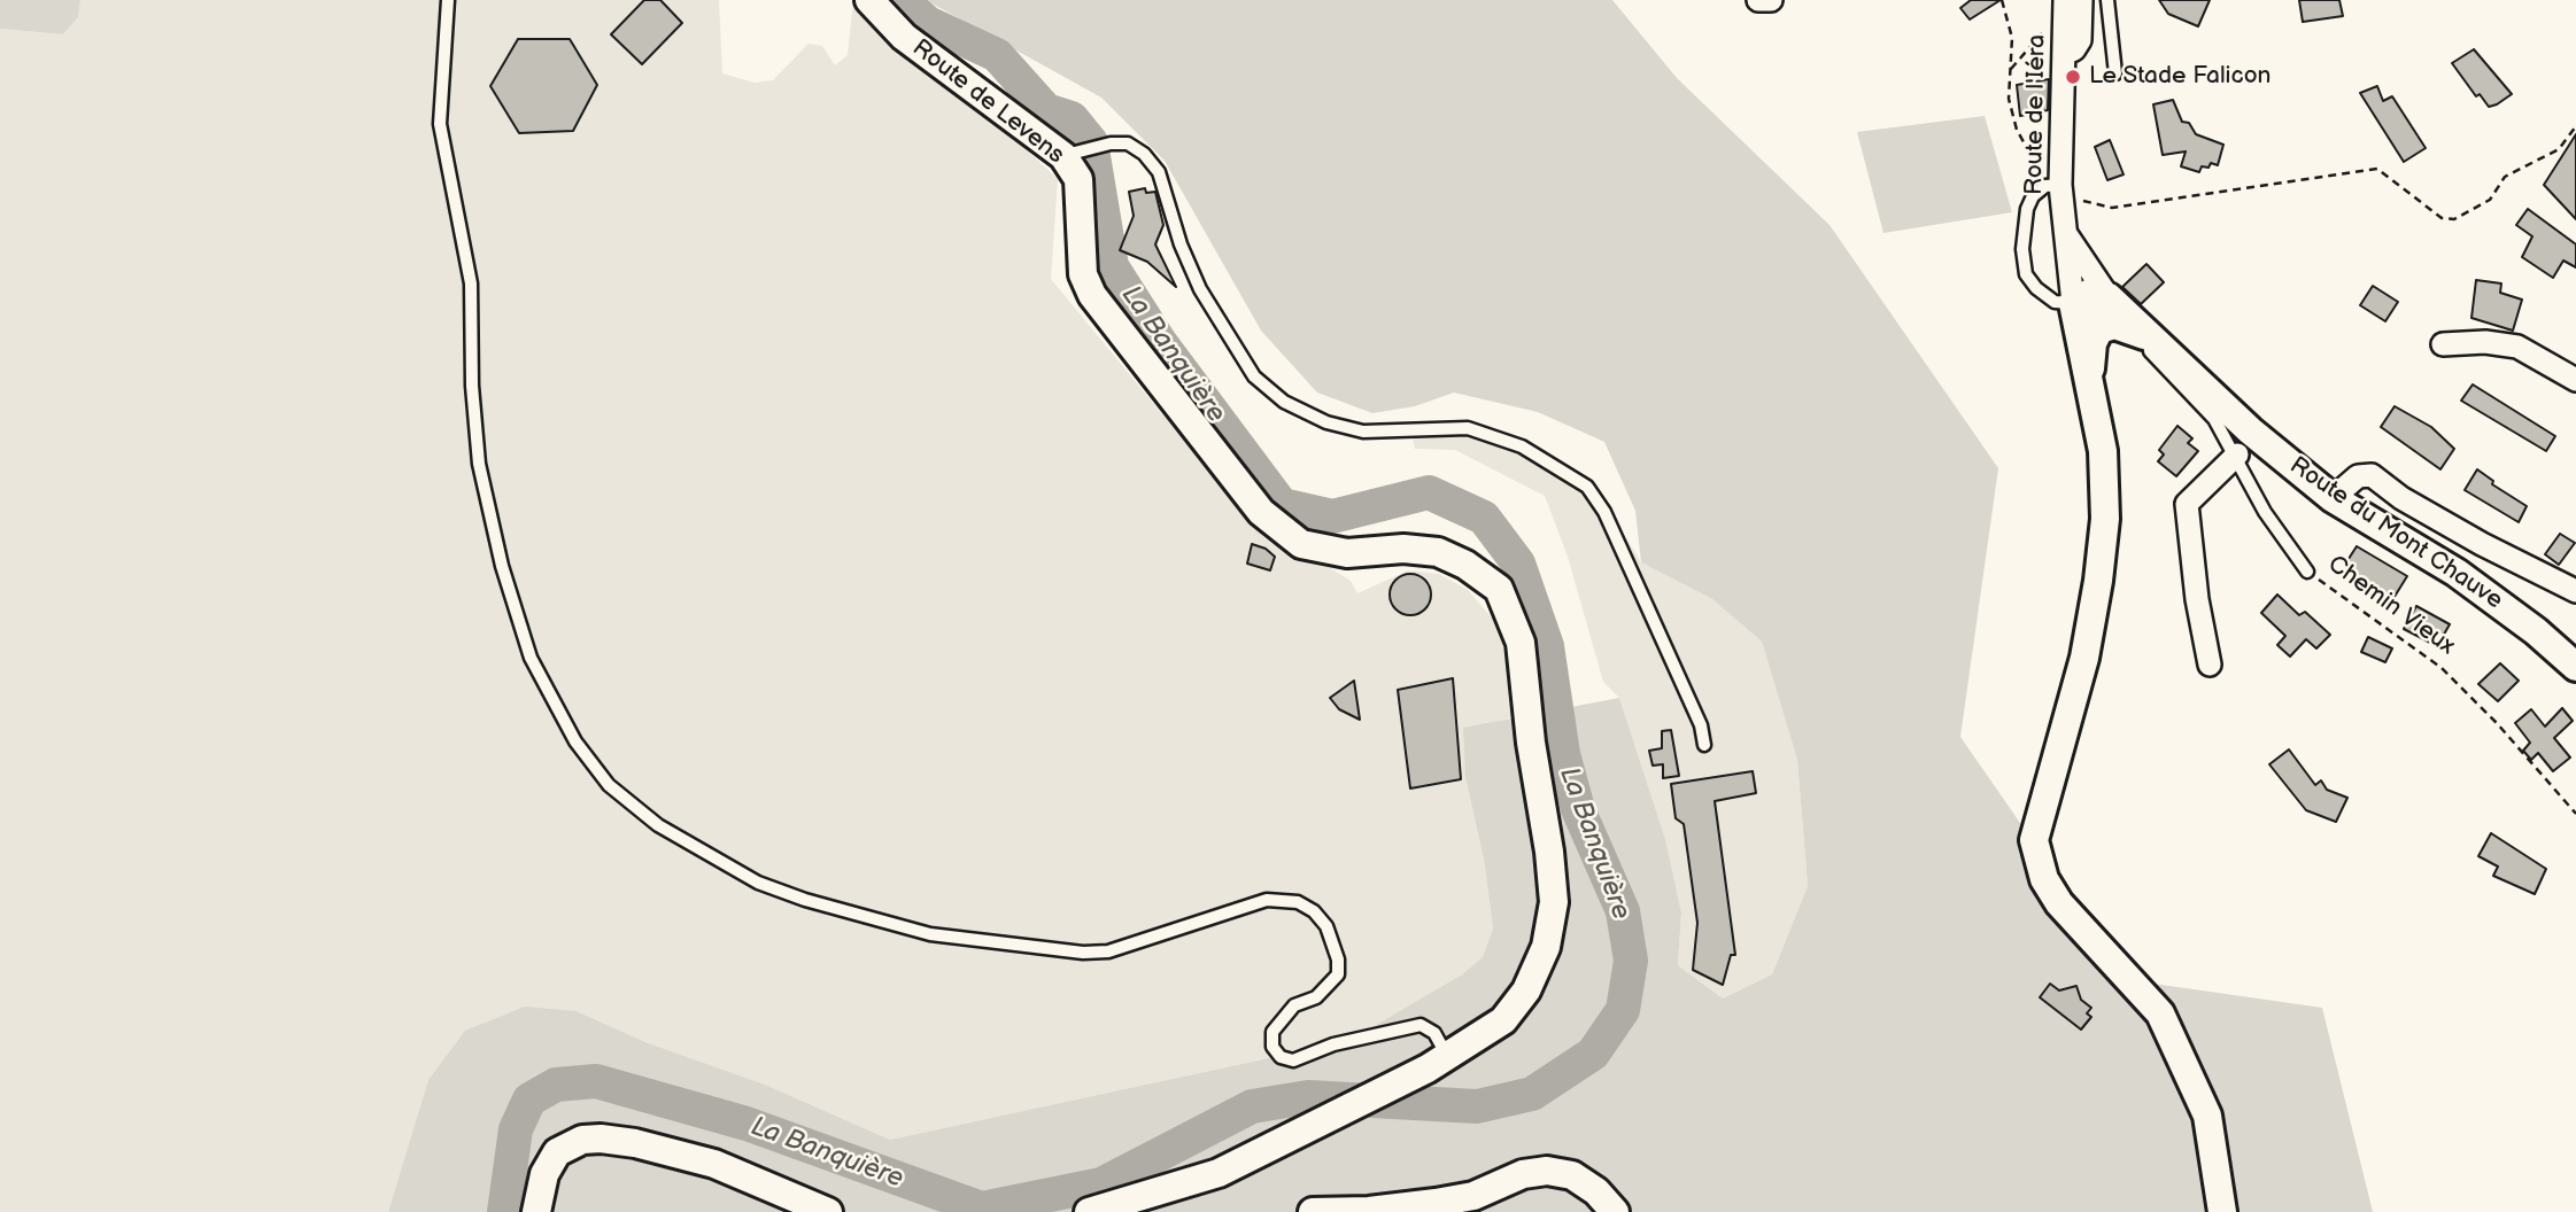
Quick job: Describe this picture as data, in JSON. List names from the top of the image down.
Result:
{
  "streets": {
    "street": ["Route de Levens", "Route de l'Iéra", "Route du Mont Chauve"],
    "lane": ["Chemin Vieux"]
  },
  "crossings": [
    ["Route du Mont Chauve", "Chemin Vieux"]
  ],
  "water": ["La Banquière"],
  "places": ["Le Stade Falicon"]
}
